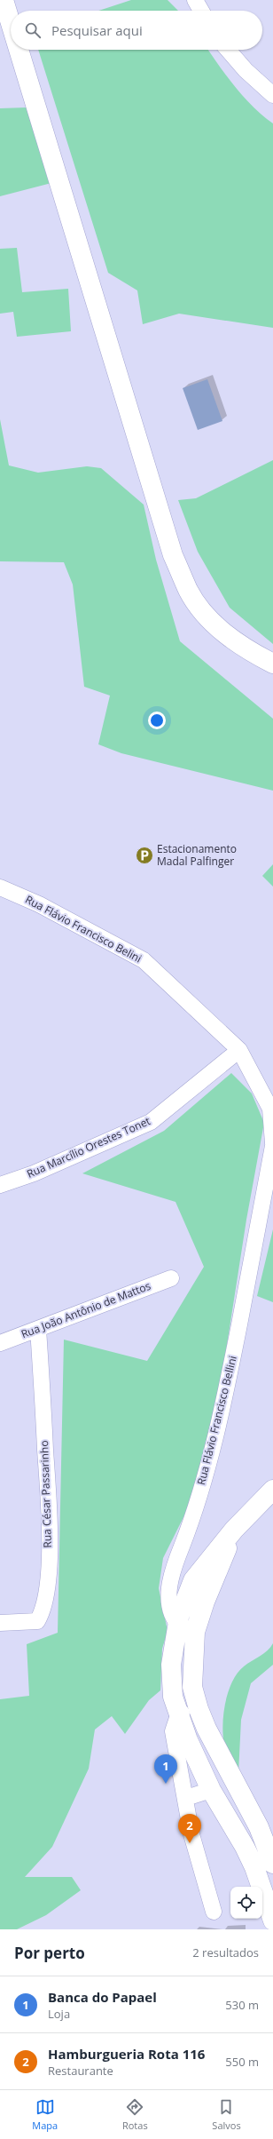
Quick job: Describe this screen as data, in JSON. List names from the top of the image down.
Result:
{
  "streets": {
    "street": [
      "Rua Flávio Francisco Belini",
      "Rua Marcílio Orestes Tonet",
      "Rua João Antônio de Mattos",
      "Rua Flávio Francisco Bellini",
      "Rua César Passarinho"
    ]
  },
  "crossings": [
    ["Rua Flávio Francisco Belini", "Rua Marcílio Orestes Tonet"],
    ["Rua João Antônio de Mattos", "Rua César Passarinho"]
  ],
  "places": {
    "parking": ["Estacionamento Madal Palfinger"]
  },
  "page": {
    "search": "Pesquisar aqui",
    "pins": ["1", "2"],
    "heading": ["Por perto", "2 resultados"],
    "list": [
      {
        "mark": "1",
        "name": "Banca do Papael",
        "note": "Loja",
        "value": "530 m"
      },
      {
        "mark": "2",
        "name": "Hamburgueria Rota 116",
        "note": "Restaurante",
        "value": "550 m"
      }
    ],
    "nav": ["Mapa", "Rotas", "Salvos"]
  }
}
